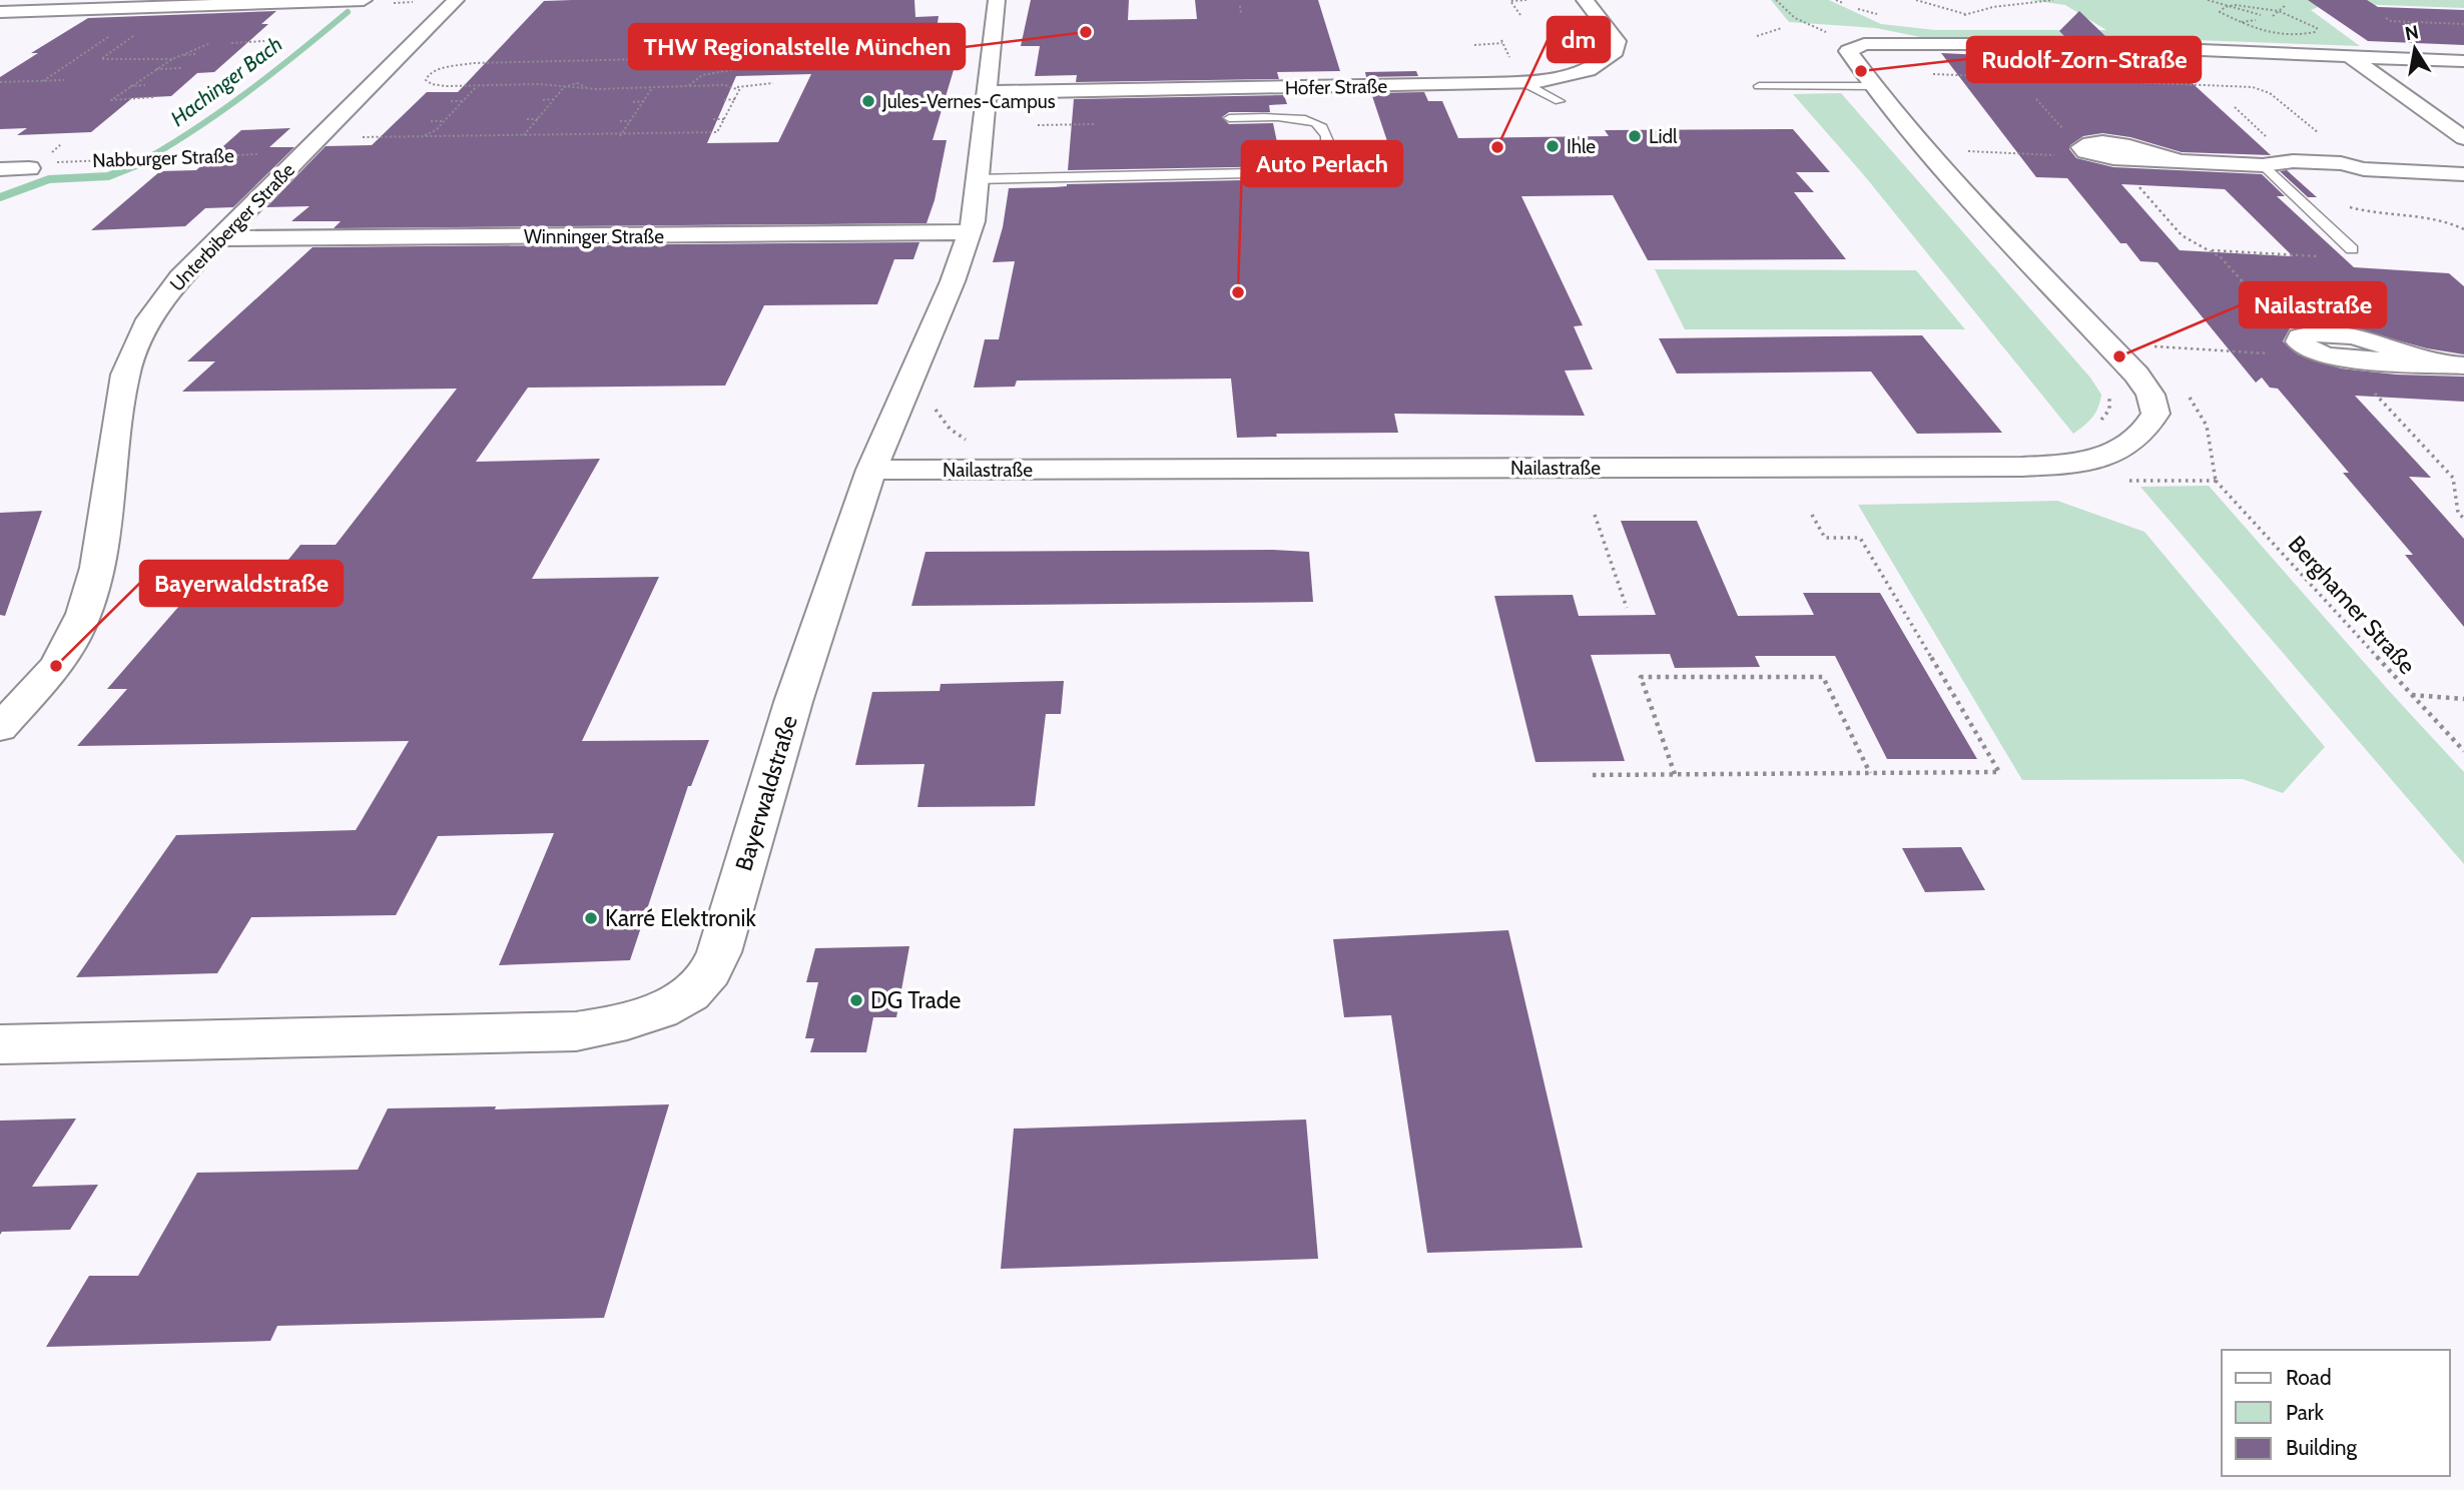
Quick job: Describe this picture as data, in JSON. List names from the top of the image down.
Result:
{
  "streets": {
    "street": [
      "Hofer Straße",
      "Unterbiberger Straße",
      "Winninger Straße",
      "Nailastraße",
      "Bayerwaldstraße"
    ],
    "path": ["Nabburger Straße", "Berghamer Straße"]
  },
  "crossings": [
    ["Hofer Straße", "Bayerwaldstraße"],
    ["Unterbiberger Straße", "Winninger Straße"],
    ["Winninger Straße", "Bayerwaldstraße"],
    ["Nailastraße", "Bayerwaldstraße"]
  ],
  "water": ["Hachinger Bach"],
  "places": [
    "THW Regionalstelle München",
    "Rudolf-Zorn-Straße",
    "Jules-Vernes-Campus",
    "Lidl",
    "Ihle",
    "dm",
    "Auto Perlach",
    "Nailastraße",
    "Bayerwaldstraße",
    "Karré Elektronik",
    "DG Trade"
  ],
  "legend": ["Road", "Park", "Building"],
  "north": "top"
}
